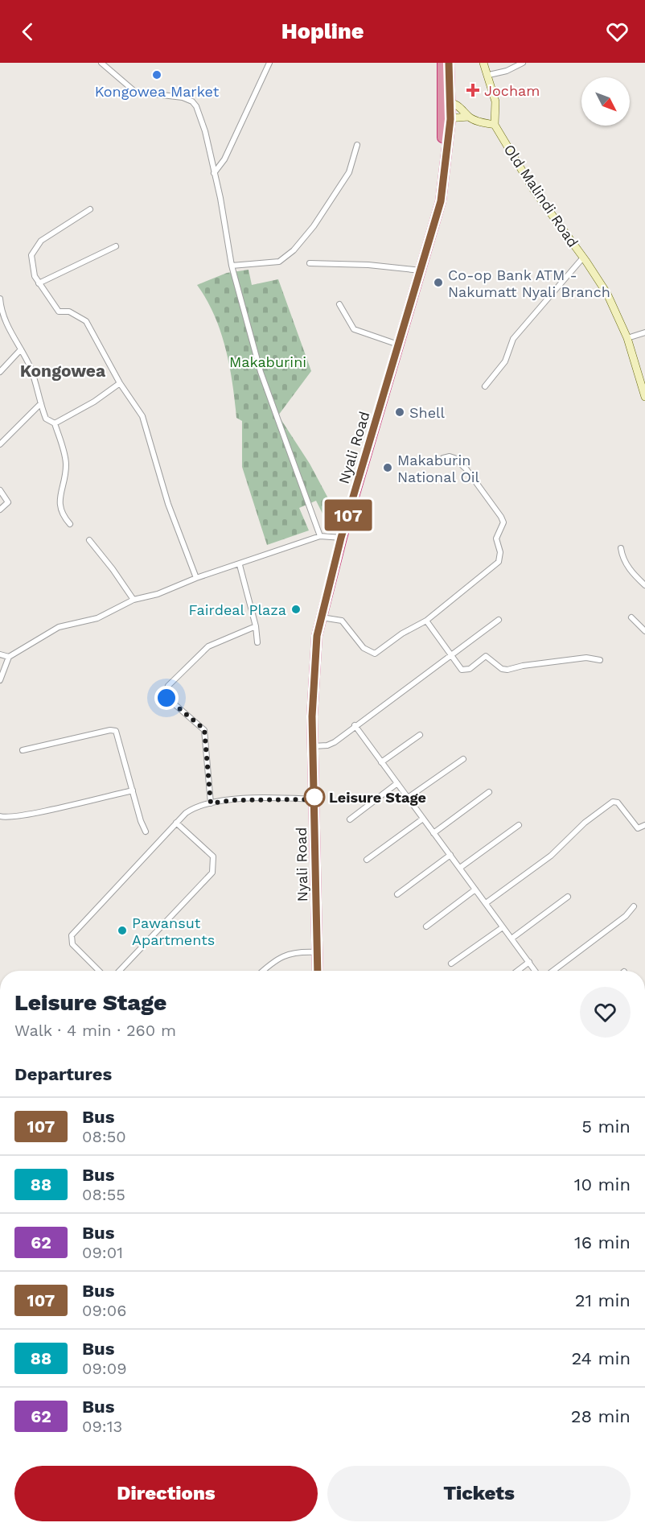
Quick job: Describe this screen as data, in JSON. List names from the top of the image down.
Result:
{
  "streets": {
    "highway": ["Nyali Road"],
    "main road": ["Old Malindi Road"]
  },
  "districts": ["Kongowea"],
  "parks": ["Makaburini"],
  "places": {
    "other": [
      "Kongowea Market",
      "Co-op Bank ATM - Nakumatt Nyali Branch",
      "Shell",
      "Makaburin National Oil",
      "Fairdeal Plaza",
      "Leisure Stage",
      "Pawansut Apartments"
    ],
    "health": ["Jocham"]
  },
  "lines": ["bus line 107"],
  "north": "bottom right",
  "page": {
    "header": "Hopline",
    "on_map": "107",
    "heading": [
      ["Leisure Stage", "Walk · 4 min · 260 m"],
      "Departures"
    ],
    "list": [
      {
        "mark": "107",
        "name": "Bus",
        "note": "08:50",
        "value": "5 min"
      },
      {
        "mark": "88",
        "name": "Bus",
        "note": "08:55",
        "value": "10 min"
      },
      {
        "mark": "62",
        "name": "Bus",
        "note": "09:01",
        "value": "16 min"
      },
      {
        "mark": "107",
        "name": "Bus",
        "note": "09:06",
        "value": "21 min"
      },
      {
        "mark": "88",
        "name": "Bus",
        "note": "09:09",
        "value": "24 min"
      },
      {
        "mark": "62",
        "name": "Bus",
        "note": "09:13",
        "value": "28 min"
      }
    ],
    "buttons": ["Directions", "Tickets"]
  }
}
